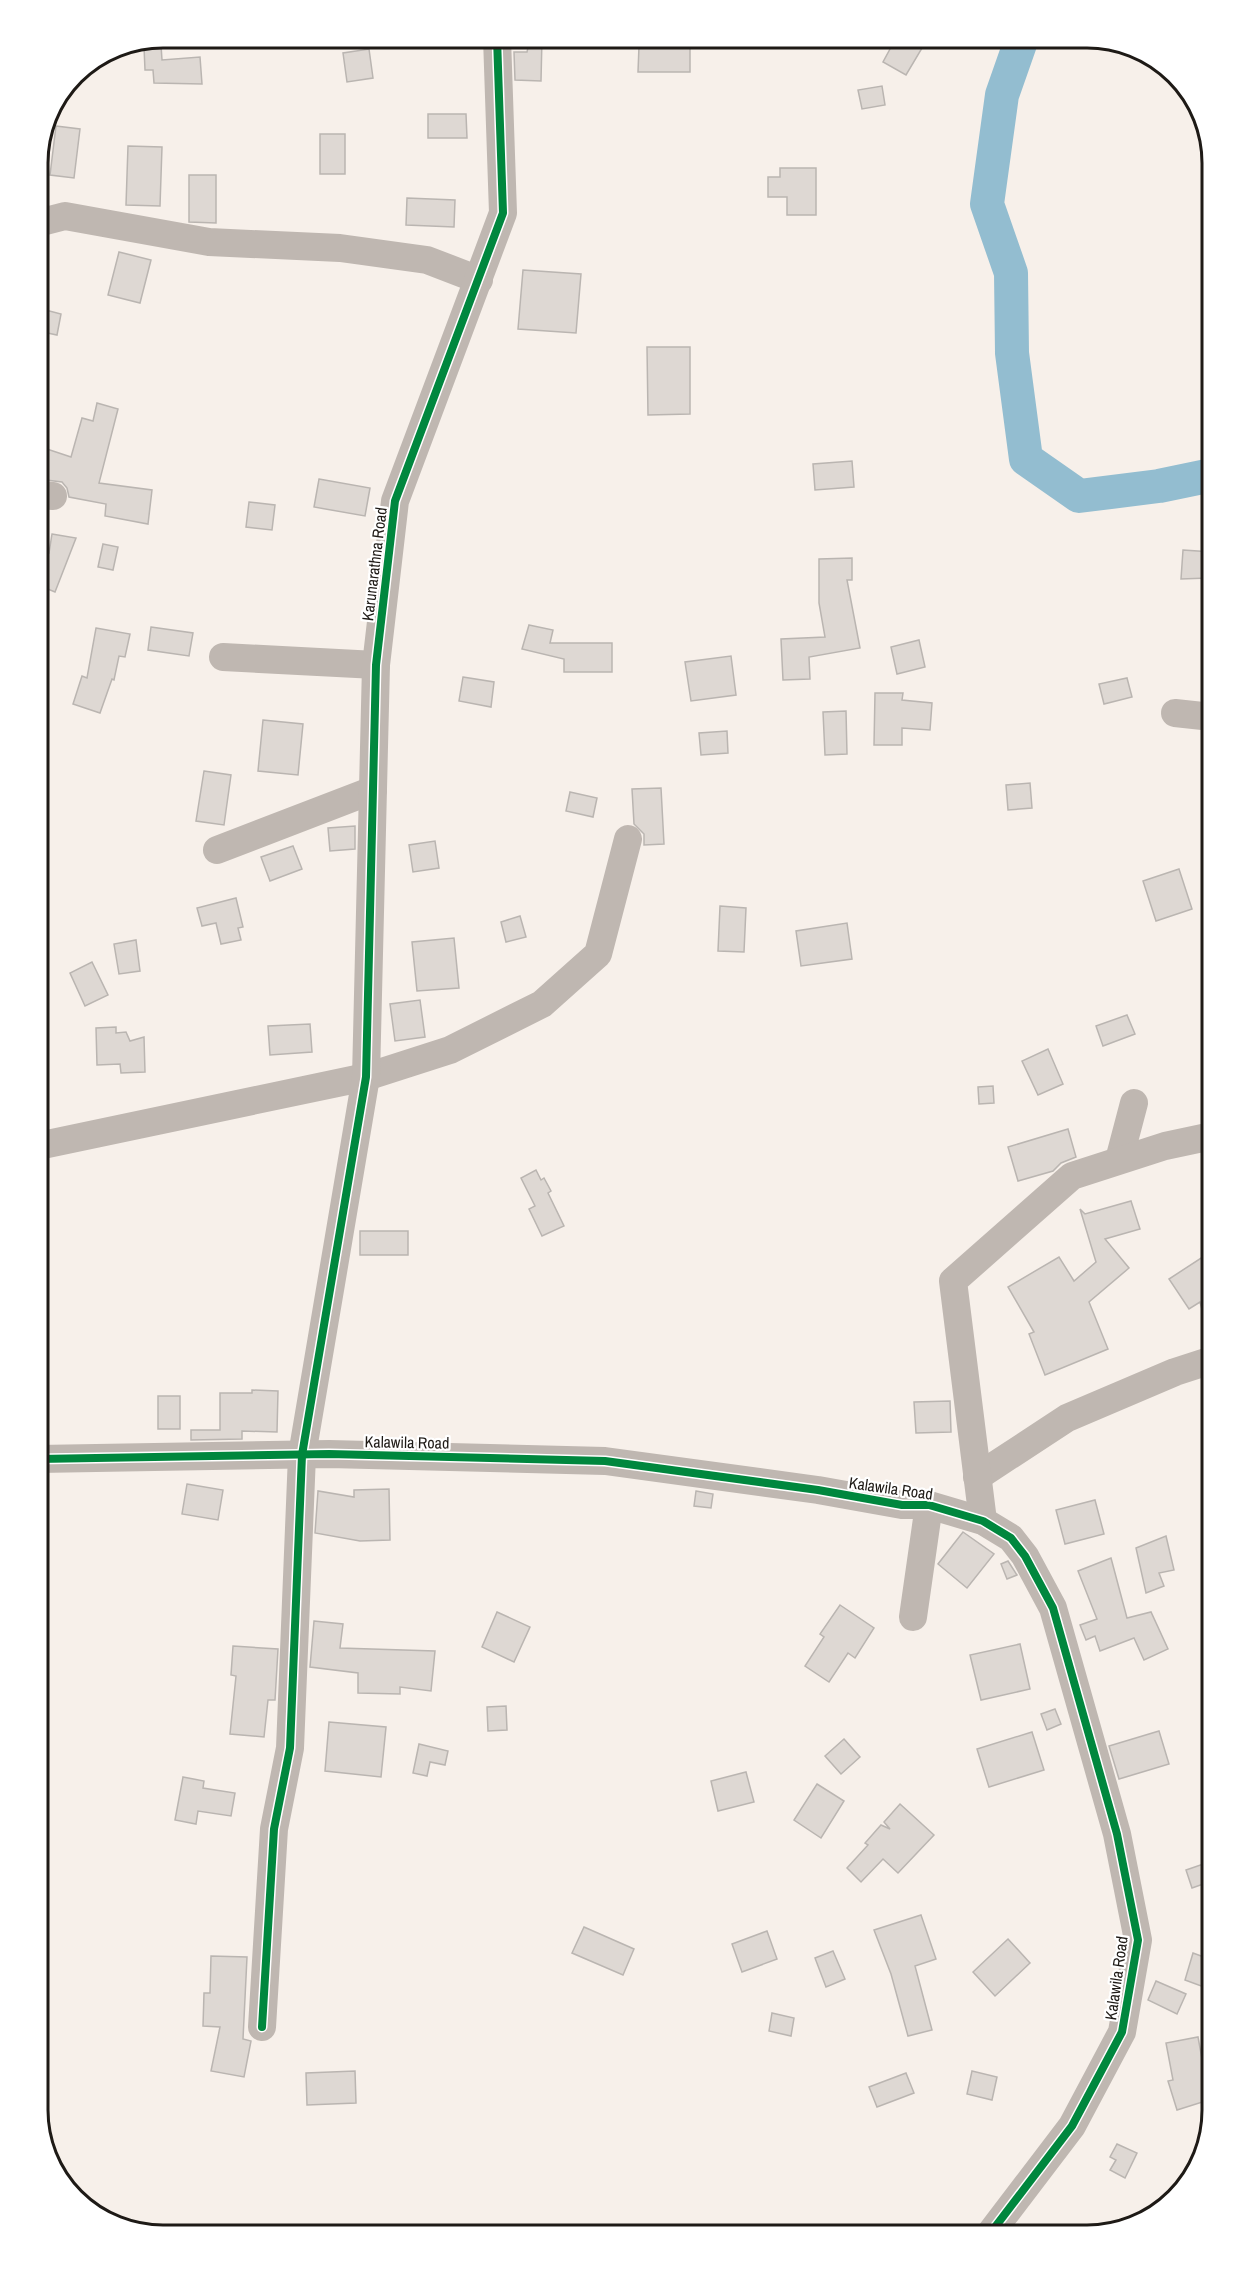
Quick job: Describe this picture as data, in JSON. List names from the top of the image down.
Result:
{
  "streets": {
    "street": ["Karunarathna Road", "Kalawila Road"]
  },
  "crossings": [
    ["Karunarathna Road", "Kalawila Road"]
  ]
}
